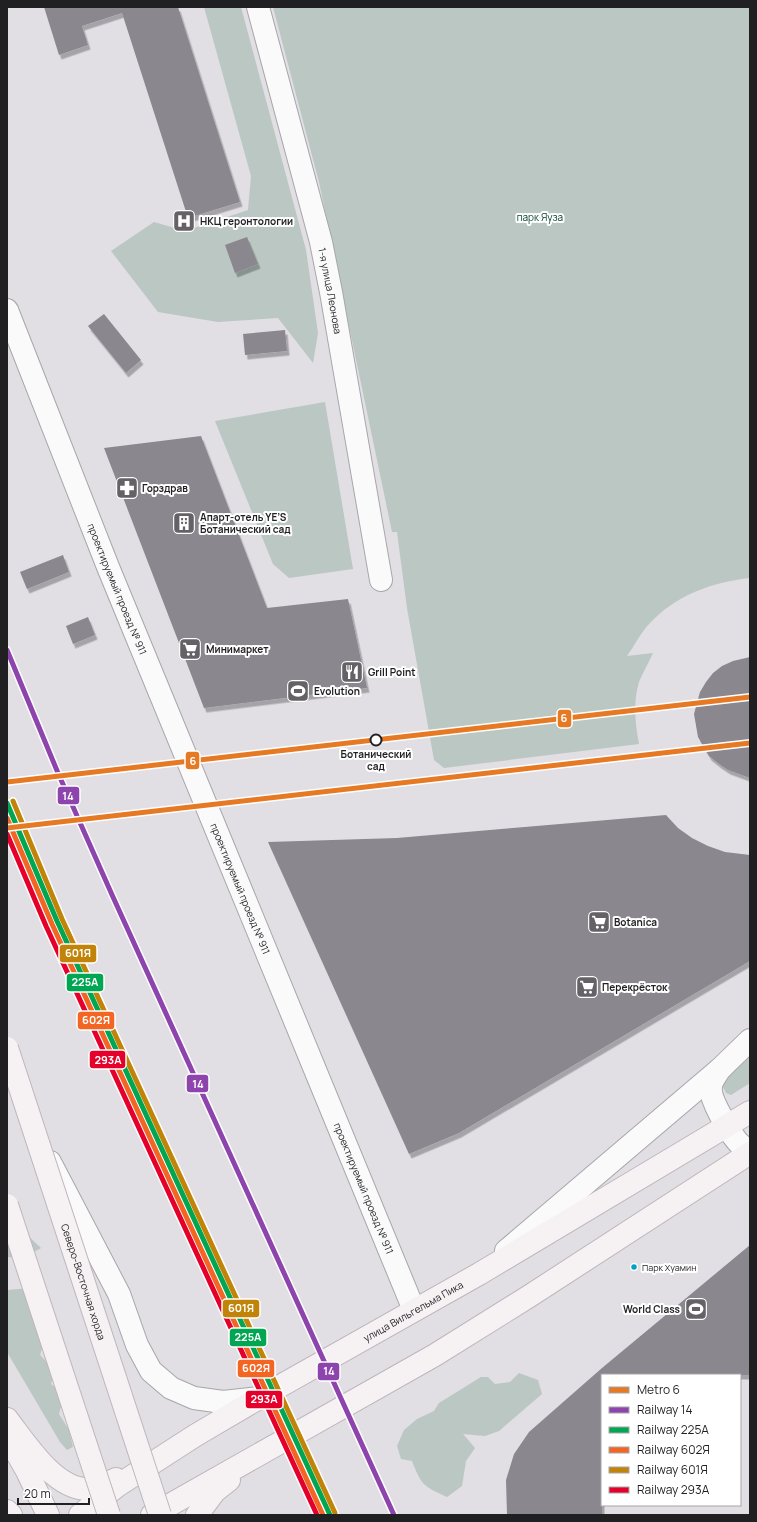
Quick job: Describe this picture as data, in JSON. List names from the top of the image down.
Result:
{
  "streets": {
    "main road": ["Северо-Восточная хорда", "улица Вильгельма Пика"],
    "street": ["1-я улица Леонова", "проектируемый проезд № 911"]
  },
  "crossings": [
    ["проектируемый проезд № 911", "улица Вильгельма Пика"]
  ],
  "parks": ["парк Яуза"],
  "places": {
    "hospital": ["НКЦ геронтологии"],
    "pharmacy": ["Горздрав"],
    "building": ["Апарт-отель YE’S Ботанический сад"],
    "supermarket": ["Минимаркет", "Botanica", "Перекрёсток"],
    "restaurant": ["Grill Point"],
    "sports": ["Evolution", "World Class"],
    "other": ["Ботанический сад", "Парк Хуамин"]
  },
  "lines": [
    "rail line 14",
    "metro line 6",
    "rail line 601Я",
    "rail line 225А",
    "rail line 602Я",
    "rail line 293А"
  ],
  "legend": [
    "Metro 6",
    "Railway 14",
    "Railway 225А",
    "Railway 602Я",
    "Railway 601Я",
    "Railway 293А"
  ],
  "scale_bar": "20 m"
}
